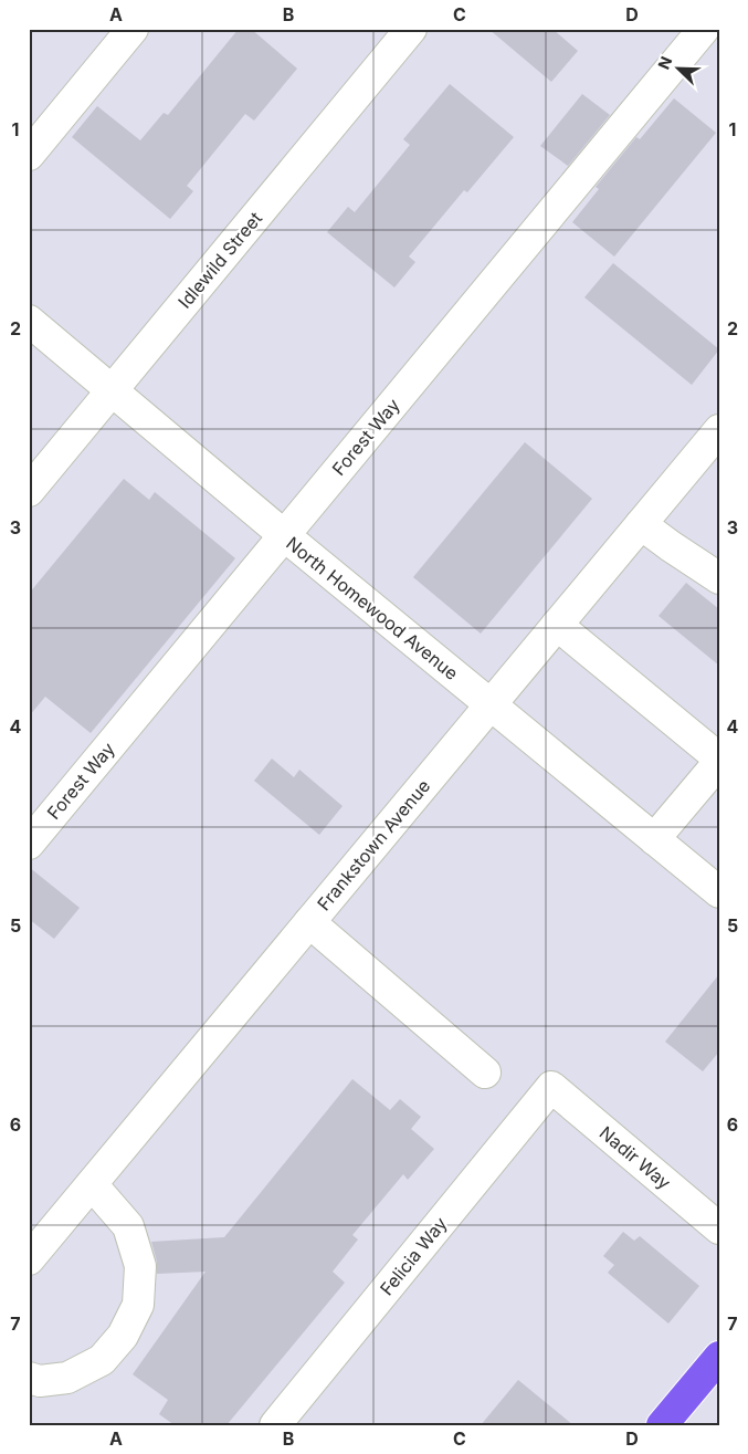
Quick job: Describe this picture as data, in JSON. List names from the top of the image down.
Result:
{
  "streets": {
    "street": [
      "Idlewild Street",
      "Forest Way",
      "North Homewood Avenue",
      "Frankstown Avenue",
      "Nadir Way",
      "Felicia Way"
    ]
  },
  "crossings": [
    ["Idlewild Street", "North Homewood Avenue"],
    ["Forest Way", "North Homewood Avenue"],
    ["North Homewood Avenue", "Frankstown Avenue"],
    ["Nadir Way", "Felicia Way"]
  ],
  "north": "top left",
  "grid": {
    "columns": [
      "A",
      "B",
      "C",
      "D"
    ],
    "rows": [
      "1",
      "2",
      "3",
      "4",
      "5",
      "6",
      "7"
    ]
  }
}
